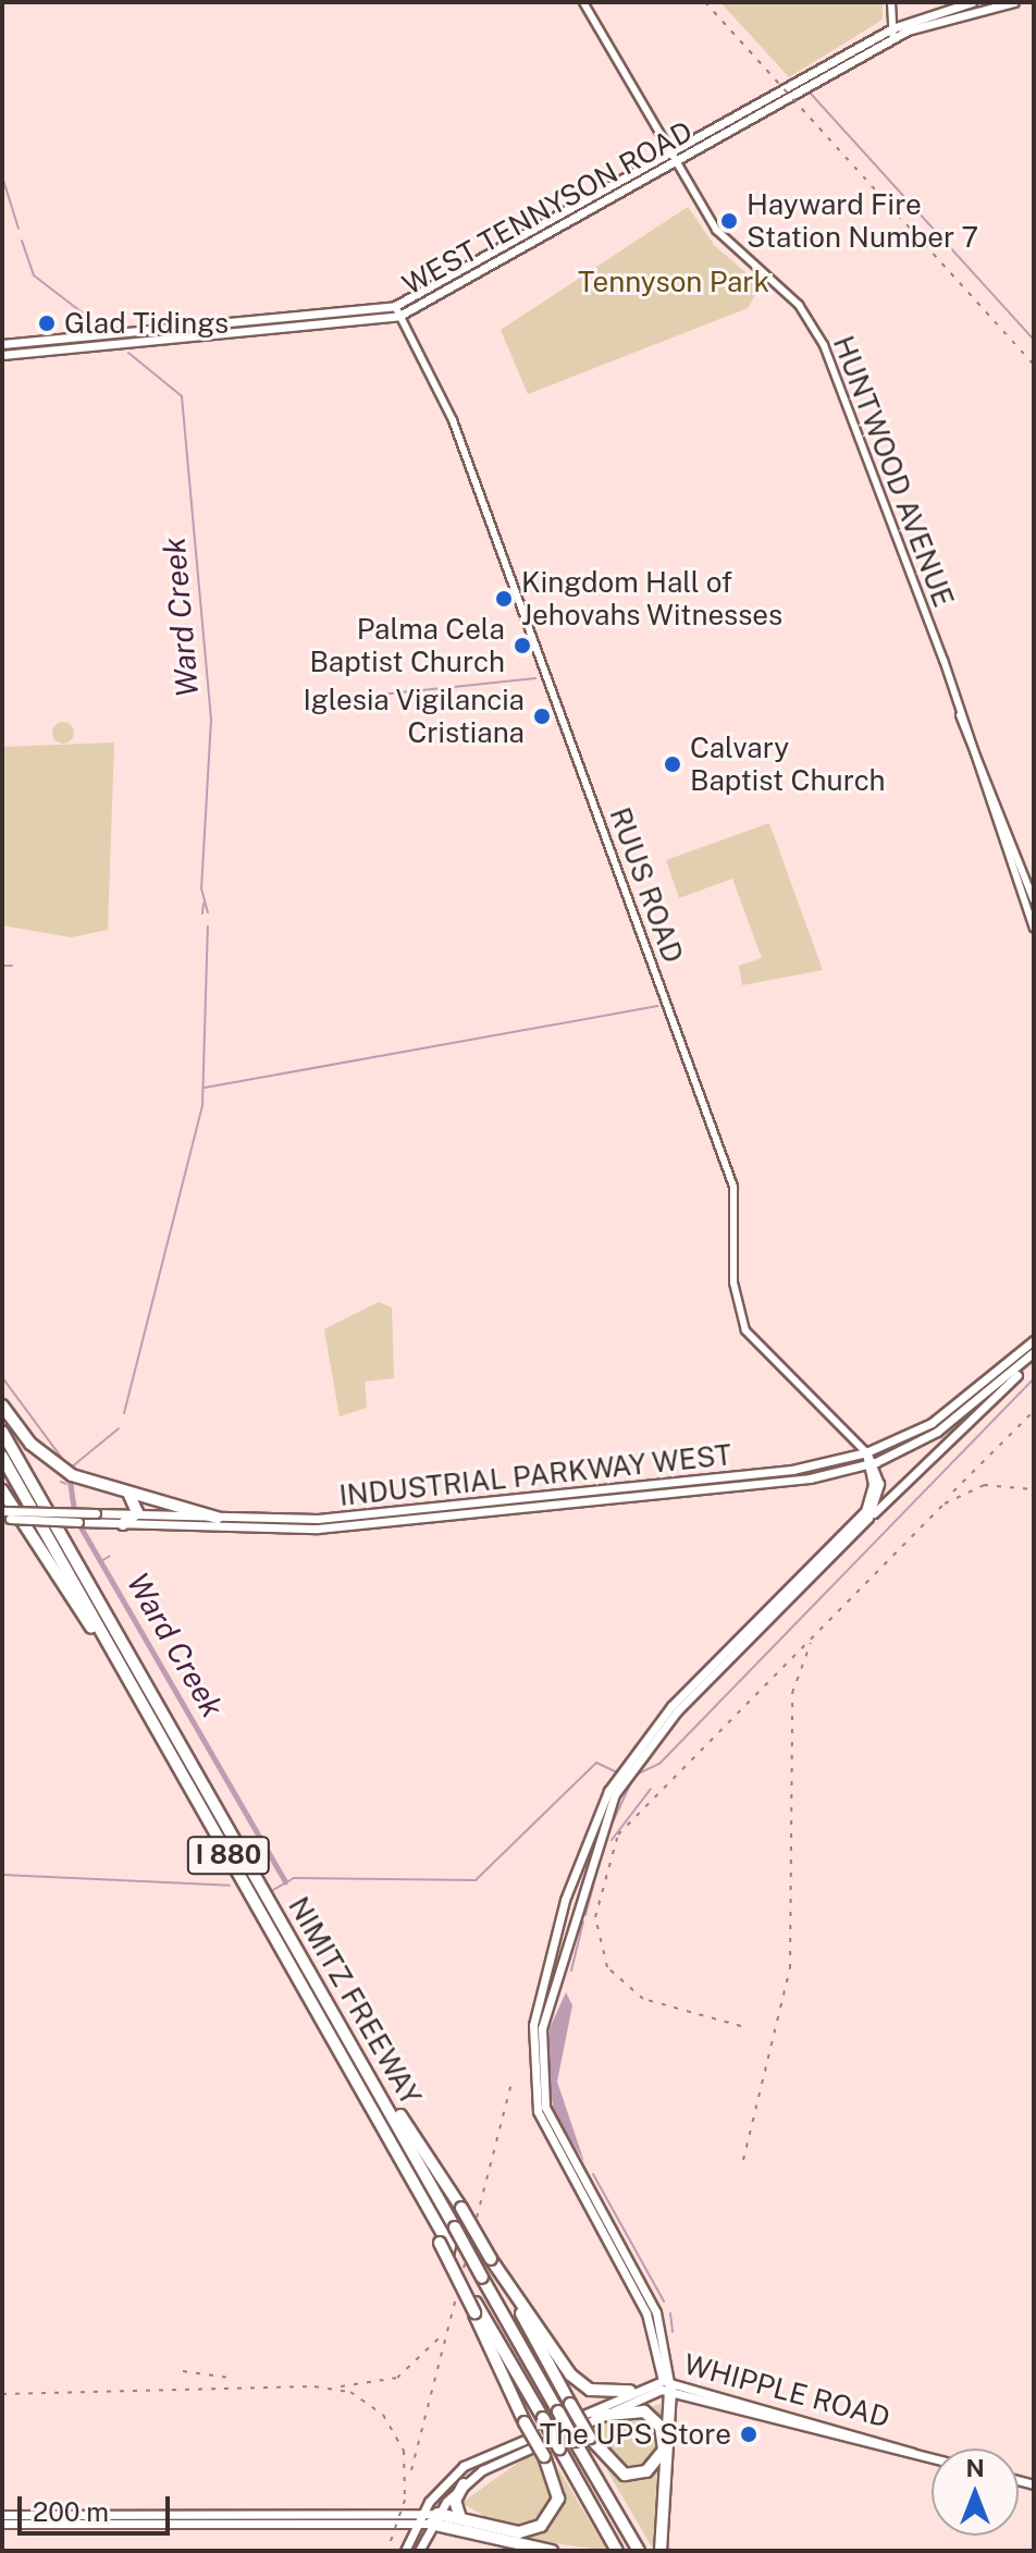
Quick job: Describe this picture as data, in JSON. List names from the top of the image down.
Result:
{
  "streets": {
    "highway": ["I 880", "NIMITZ FREEWAY"],
    "main road": ["WEST TENNYSON ROAD", "INDUSTRIAL PARKWAY WEST", "WHIPPLE ROAD"],
    "street": ["HUNTWOOD AVENUE", "RUUS ROAD"]
  },
  "crossings": [
    ["WEST TENNYSON ROAD", "HUNTWOOD AVENUE"],
    ["WEST TENNYSON ROAD", "RUUS ROAD"],
    ["RUUS ROAD", "INDUSTRIAL PARKWAY WEST"],
    ["I 880", "NIMITZ FREEWAY"]
  ],
  "water": ["Ward Creek"],
  "parks": ["Tennyson Park"],
  "places": [
    "Hayward Fire Station Number 7",
    "Glad Tidings",
    "Kingdom Hall of Jehovahs Witnesses",
    "Palma Cela Baptist Church",
    "Iglesia Vigilancia Cristiana",
    "Calvary Baptist Church",
    "The UPS Store"
  ],
  "scale_bar": "200 m",
  "north": "top"
}
